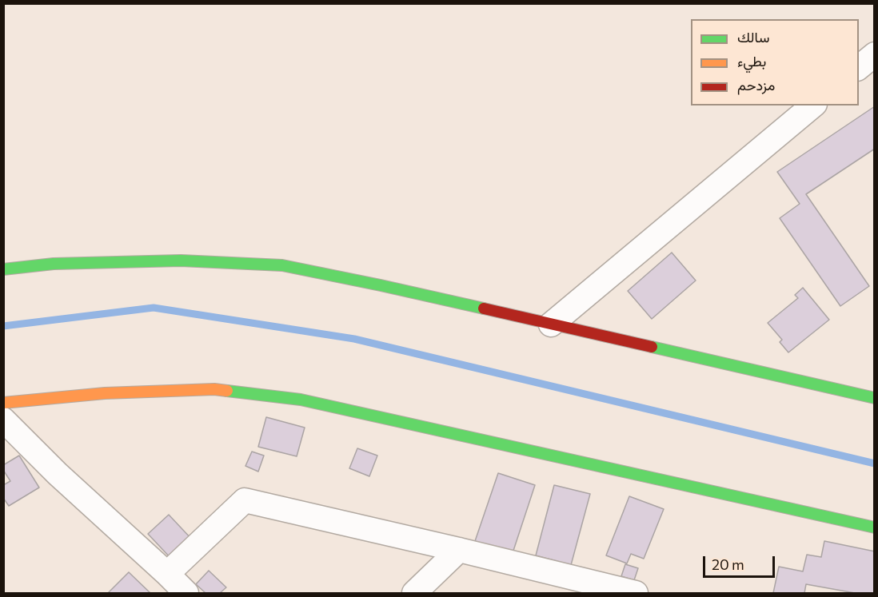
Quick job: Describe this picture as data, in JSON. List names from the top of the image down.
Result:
{
  "legend": ["سالك", "بطيء", "مزدحم"],
  "scale_bar": "20 m"
}
